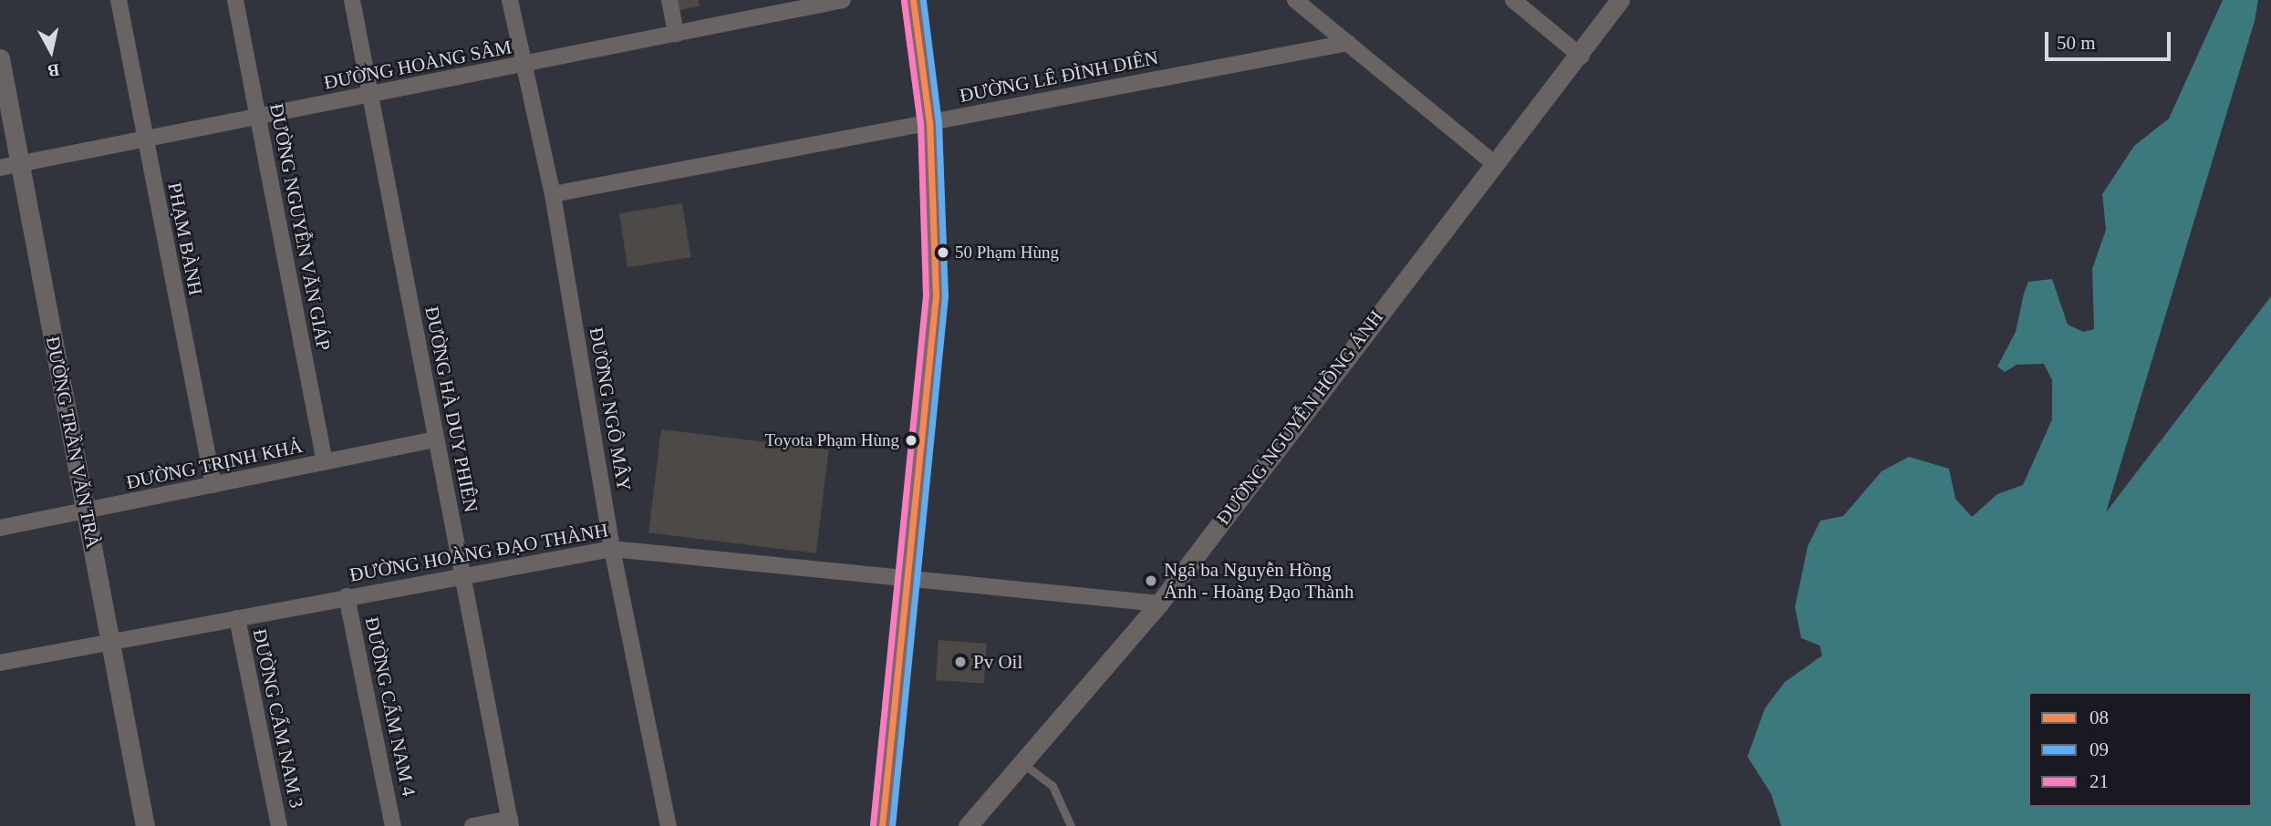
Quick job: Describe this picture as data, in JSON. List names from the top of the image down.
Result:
{
  "streets": {
    "street": [
      "ĐƯỜNG HOÀNG SÂM",
      "ĐƯỜNG LÊ ĐÌNH DIÊN",
      "ĐƯỜNG NGUYỄN VĂN GIÁP",
      "PHẠM BÀNH",
      "ĐƯỜNG HÀ DUY PHIÊN",
      "ĐƯỜNG NGÔ MÂY",
      "ĐƯỜNG NGUYỄN HỒNG ÁNH",
      "ĐƯỜNG TRẦN VĂN TRÀ",
      "ĐƯỜNG TRỊNH KHẢ",
      "ĐƯỜNG HOÀNG ĐẠO THÀNH",
      "ĐƯỜNG CẨM NAM 4",
      "ĐƯỜNG CẨM NAM 3"
    ]
  },
  "crossings": [
    ["ĐƯỜNG HOÀNG SÂM", "ĐƯỜNG NGUYỄN VĂN GIÁP"],
    ["ĐƯỜNG HOÀNG SÂM", "PHẠM BÀNH"],
    ["ĐƯỜNG HOÀNG SÂM", "ĐƯỜNG HÀ DUY PHIÊN"],
    ["ĐƯỜNG HOÀNG SÂM", "ĐƯỜNG NGÔ MÂY"],
    ["ĐƯỜNG HOÀNG SÂM", "ĐƯỜNG TRẦN VĂN TRÀ"],
    ["ĐƯỜNG LÊ ĐÌNH DIÊN", "ĐƯỜNG NGÔ MÂY"],
    ["ĐƯỜNG NGUYỄN VĂN GIÁP", "ĐƯỜNG TRỊNH KHẢ"],
    ["PHẠM BÀNH", "ĐƯỜNG TRỊNH KHẢ"],
    ["ĐƯỜNG HÀ DUY PHIÊN", "ĐƯỜNG TRỊNH KHẢ"],
    ["ĐƯỜNG HÀ DUY PHIÊN", "ĐƯỜNG HOÀNG ĐẠO THÀNH"],
    ["ĐƯỜNG NGÔ MÂY", "ĐƯỜNG HOÀNG ĐẠO THÀNH"],
    ["ĐƯỜNG NGUYỄN HỒNG ÁNH", "ĐƯỜNG HOÀNG ĐẠO THÀNH"],
    ["ĐƯỜNG TRẦN VĂN TRÀ", "ĐƯỜNG TRỊNH KHẢ"],
    ["ĐƯỜNG TRẦN VĂN TRÀ", "ĐƯỜNG HOÀNG ĐẠO THÀNH"],
    ["ĐƯỜNG HOÀNG ĐẠO THÀNH", "ĐƯỜNG CẨM NAM 4"],
    ["ĐƯỜNG HOÀNG ĐẠO THÀNH", "ĐƯỜNG CẨM NAM 3"]
  ],
  "places": [
    "50 Phạm Hùng",
    "Toyota Phạm Hùng",
    "Ngã ba Nguyễn Hồng Ánh - Hoàng Đạo Thành",
    "Pv Oil"
  ],
  "lines": ["transit line 08", "transit line 09", "transit line 21"],
  "legend": ["08", "09", "21"],
  "scale_bar": "50 m",
  "north": "bottom"
}
